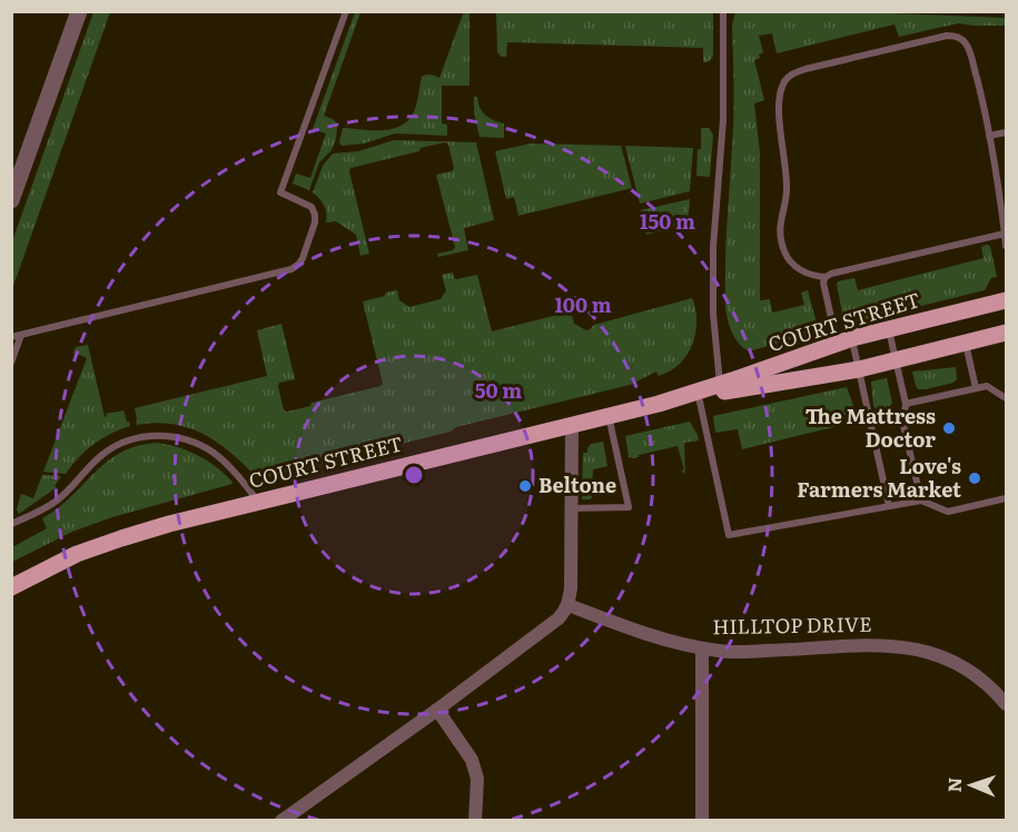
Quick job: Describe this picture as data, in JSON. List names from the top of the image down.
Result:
{
  "streets": {
    "main road": ["COURT STREET"],
    "street": ["HILLTOP DRIVE"]
  },
  "places": ["The Mattress Doctor", "Love's Farmers Market", "Beltone"],
  "north": "left",
  "rings": ["150 m", "100 m", "50 m"]
}
